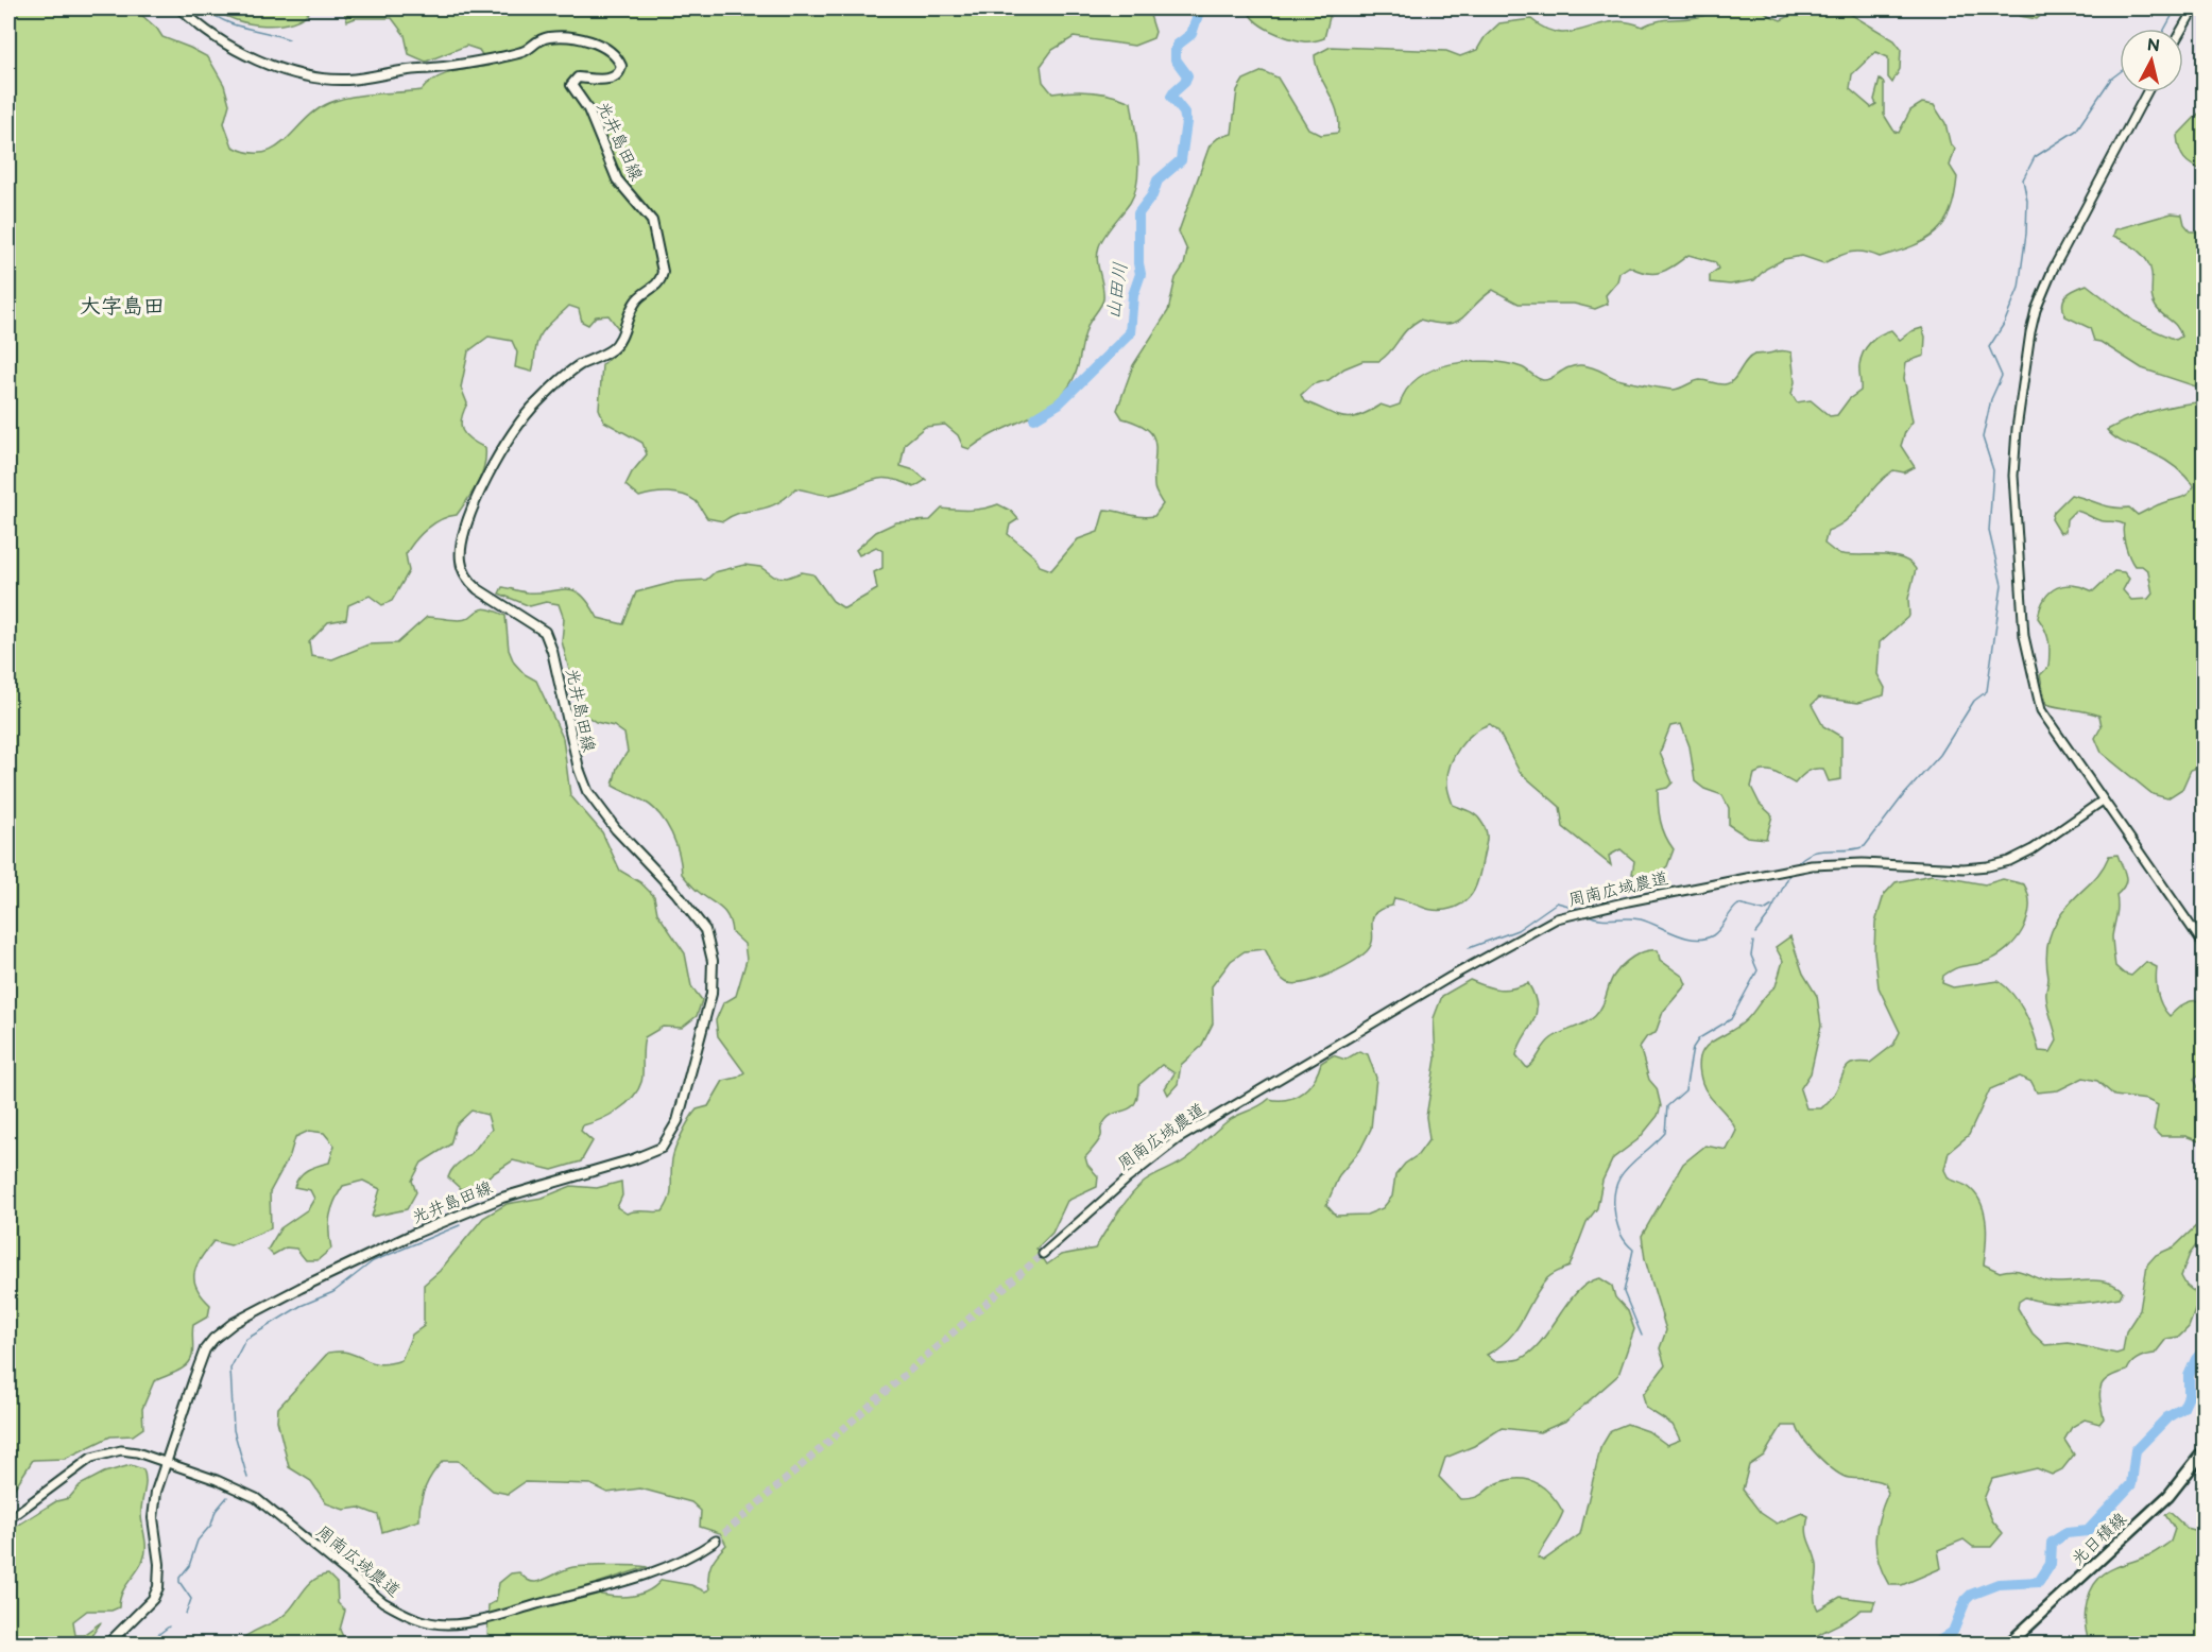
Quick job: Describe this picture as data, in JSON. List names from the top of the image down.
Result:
{
  "streets": {
    "main road": ["光井島田線", "光日積線"],
    "street": ["周南広域農道"]
  },
  "crossings": [
    ["光井島田線", "周南広域農道"]
  ],
  "districts": ["大字島田"],
  "water": ["山田川"],
  "north": "top"
}
